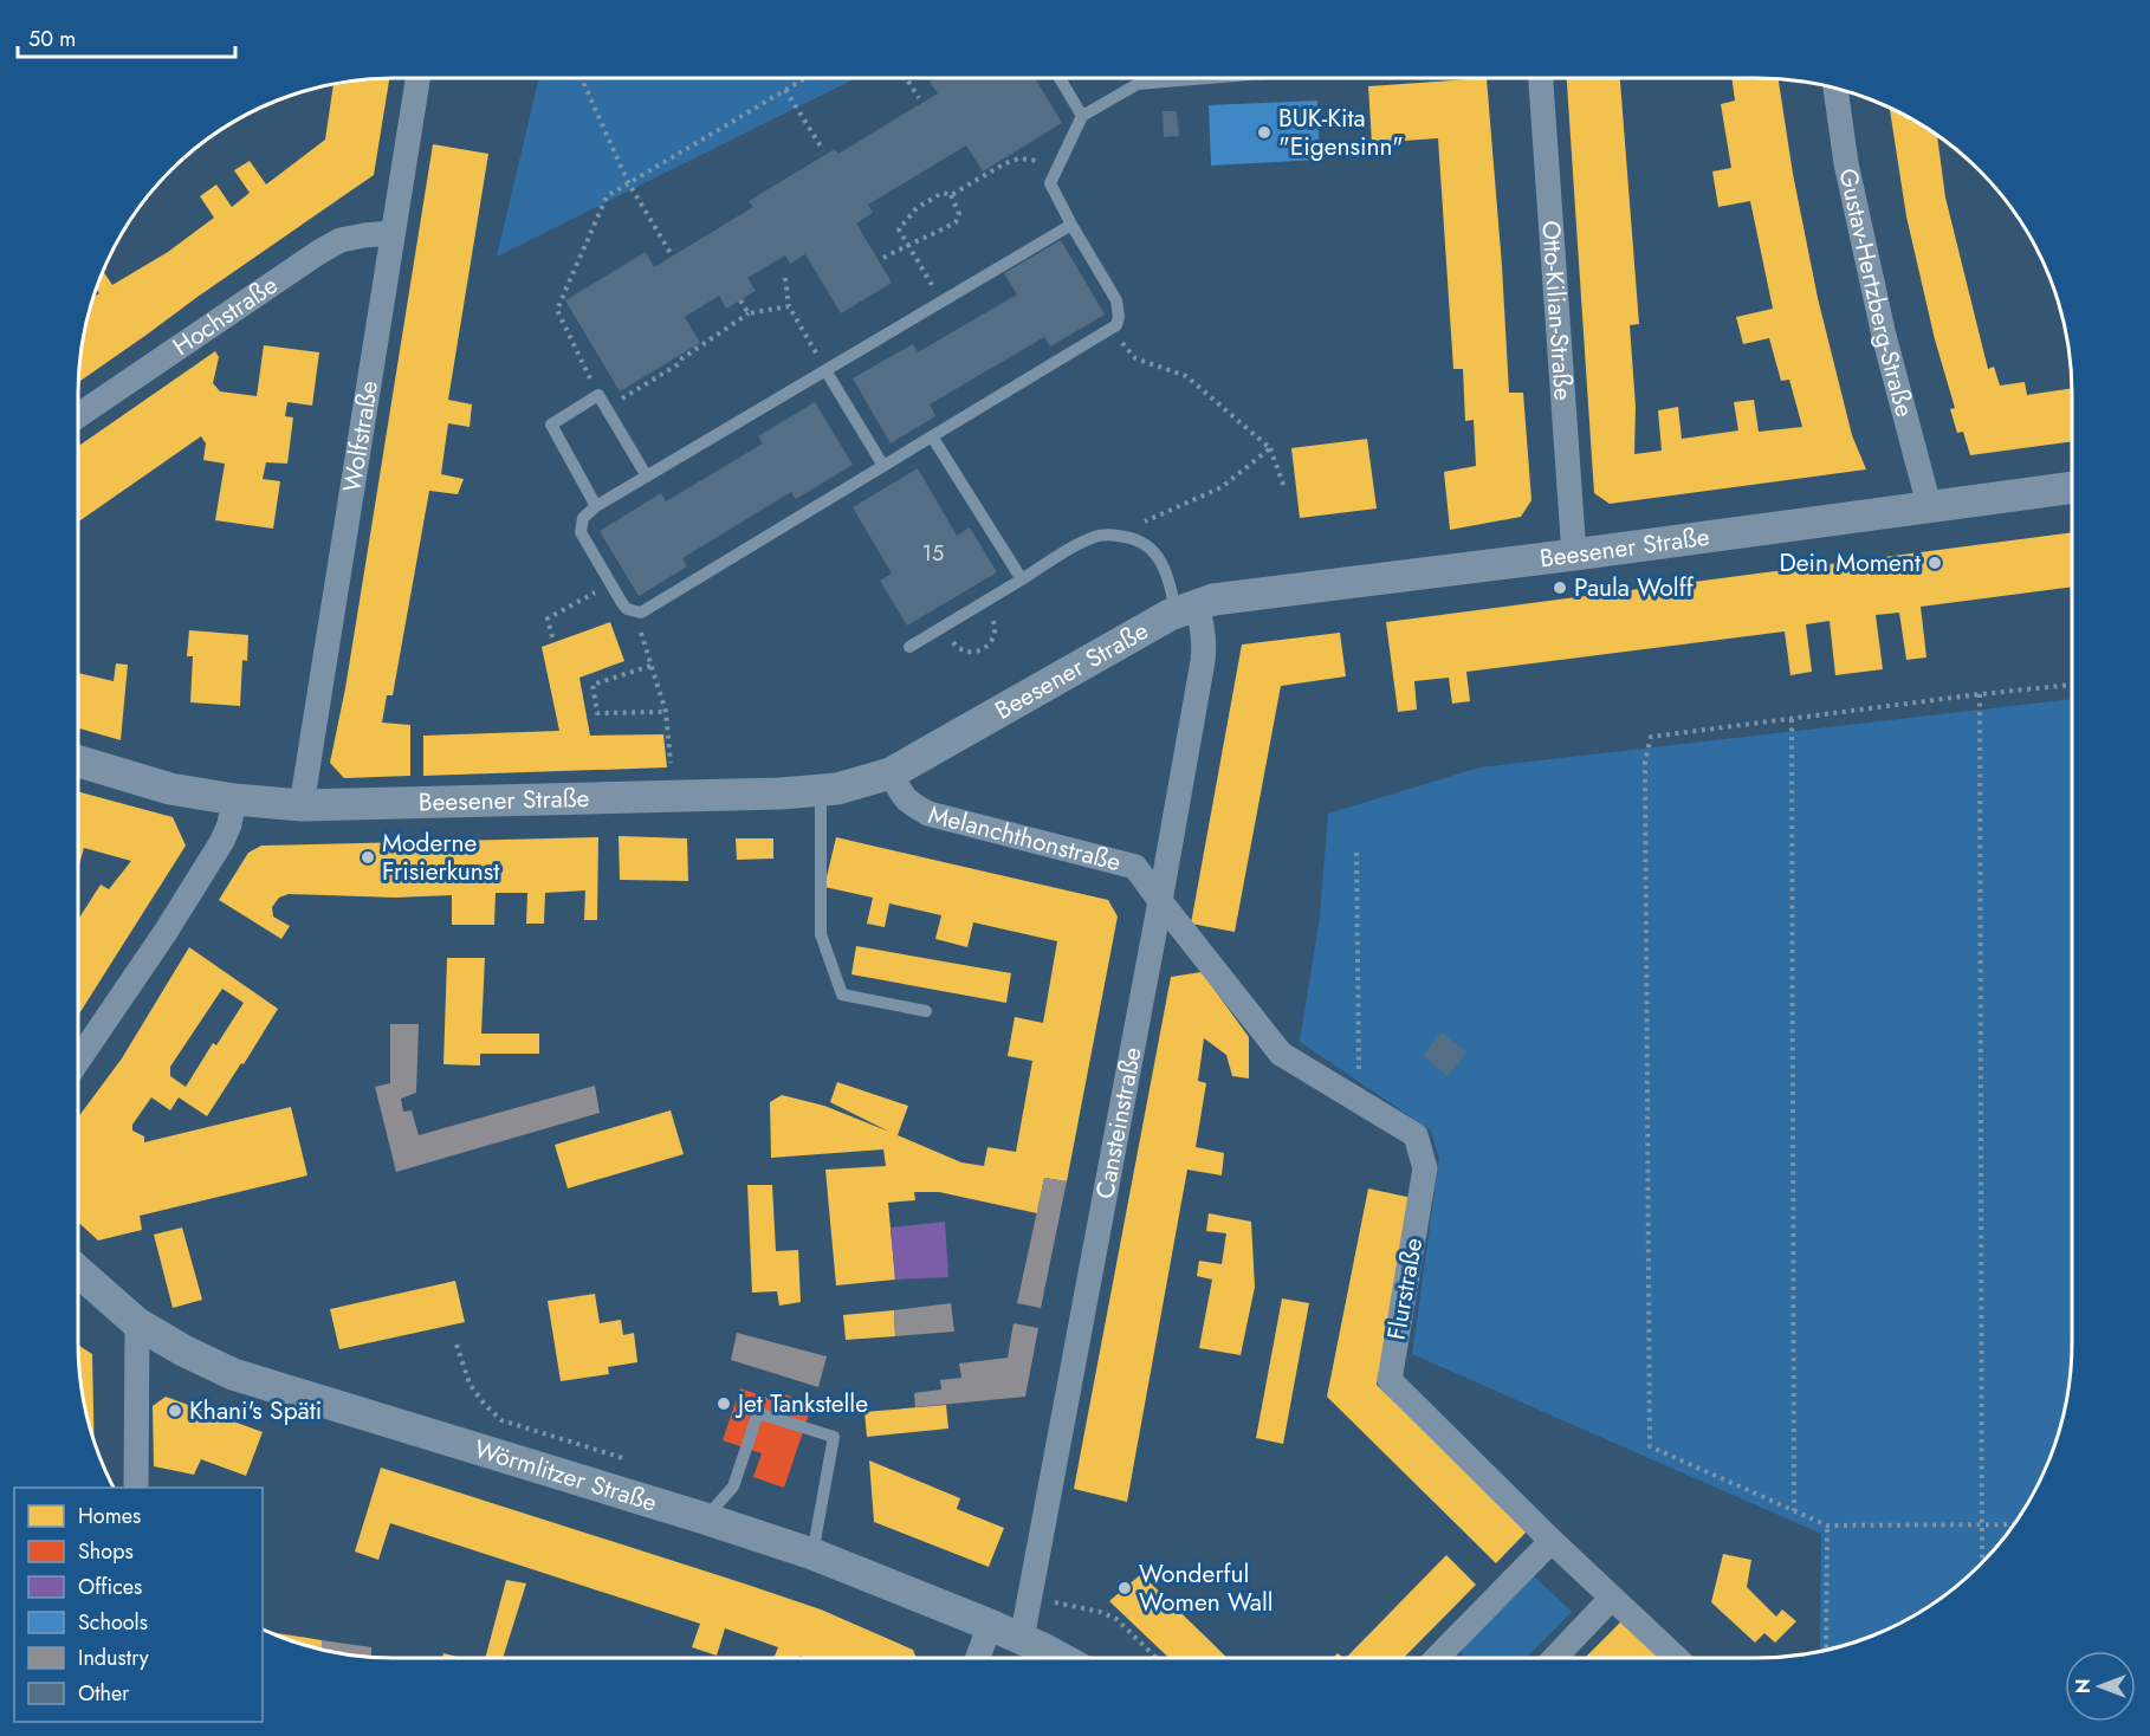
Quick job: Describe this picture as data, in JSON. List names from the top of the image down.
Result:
{
  "streets": {
    "street": [
      "Gustav-Hertzberg-Straße",
      "Otto-Kilian-Straße",
      "Hochstraße",
      "Wolfstraße",
      "Beesener Straße",
      "Melanchthonstraße",
      "Cansteinstraße",
      "Flurstraße",
      "Wörmlitzer Straße"
    ]
  },
  "crossings": [
    ["Gustav-Hertzberg-Straße", "Beesener Straße"],
    ["Otto-Kilian-Straße", "Beesener Straße"],
    ["Hochstraße", "Wolfstraße"],
    ["Wolfstraße", "Beesener Straße"],
    ["Beesener Straße", "Melanchthonstraße"],
    ["Beesener Straße", "Cansteinstraße"],
    ["Melanchthonstraße", "Cansteinstraße"],
    ["Melanchthonstraße", "Flurstraße"],
    ["Cansteinstraße", "Flurstraße"],
    ["Cansteinstraße", "Wörmlitzer Straße"]
  ],
  "places": [
    "BUK-Kita \"Eigensinn\"",
    "Dein Moment",
    "Paula Wolff",
    "Moderne Frisierkunst",
    "Jet Tankstelle",
    "Khani's Späti",
    "Wonderful Women Wall"
  ],
  "house_numbers": ["15"],
  "legend": [
    "Homes",
    "Shops",
    "Offices",
    "Schools",
    "Industry",
    "Other"
  ],
  "scale_bar": "50 m",
  "north": "left"
}
